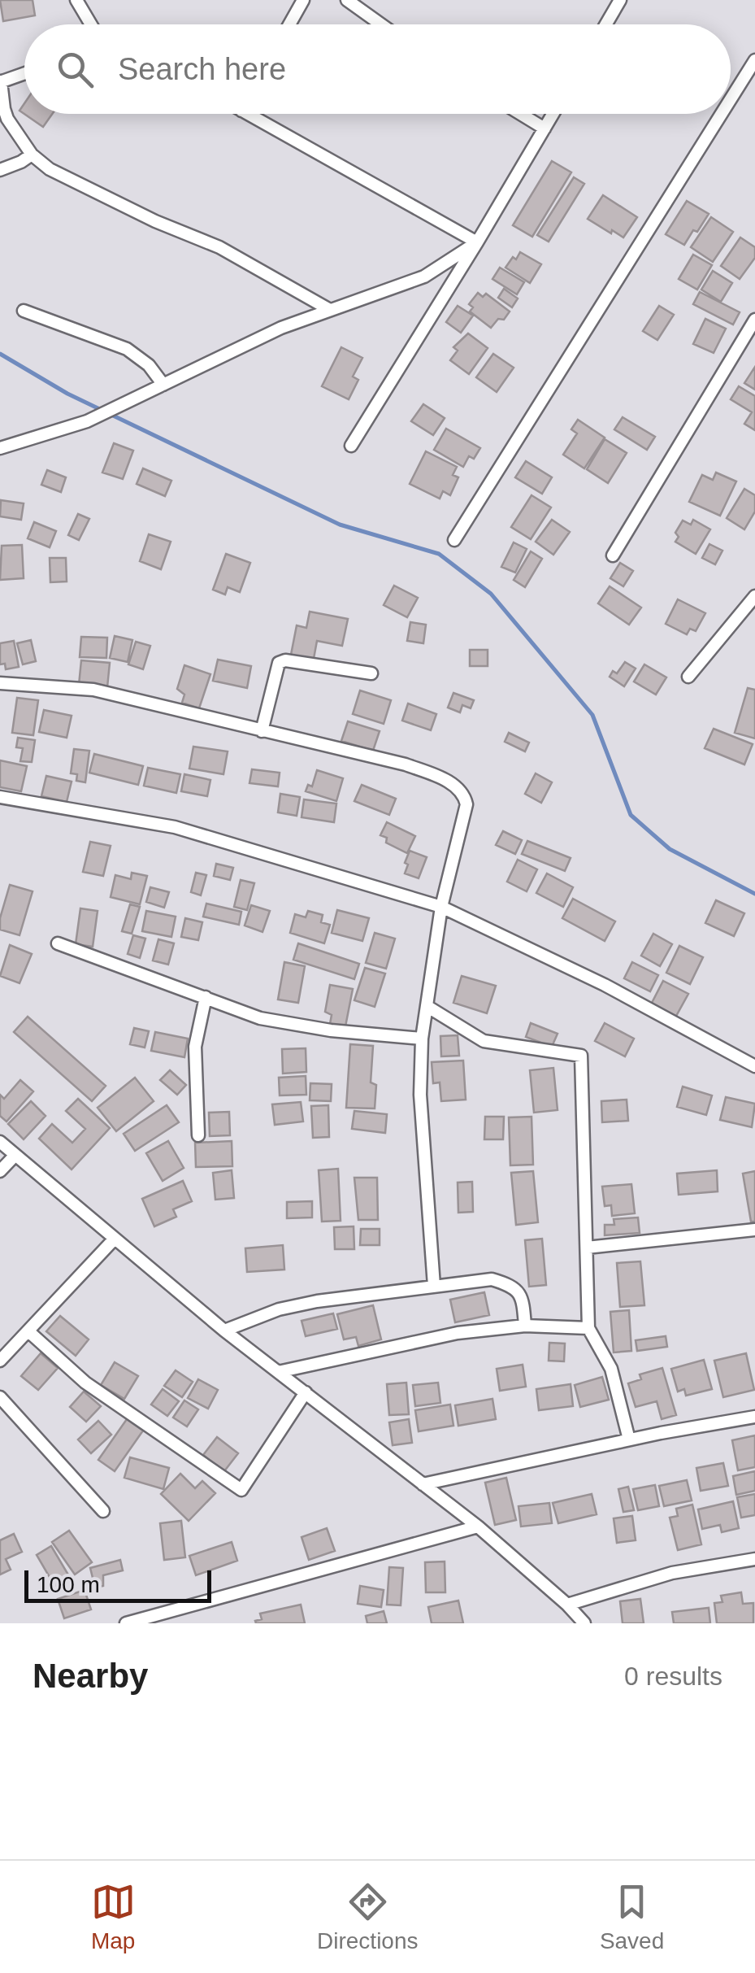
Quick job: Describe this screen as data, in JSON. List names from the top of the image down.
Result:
{
  "scale_bar": "100 m",
  "page": {
    "search": "Search here",
    "scale": "100 m",
    "heading": ["Nearby", "0 results"],
    "nav": ["Map", "Directions", "Saved"]
  }
}
